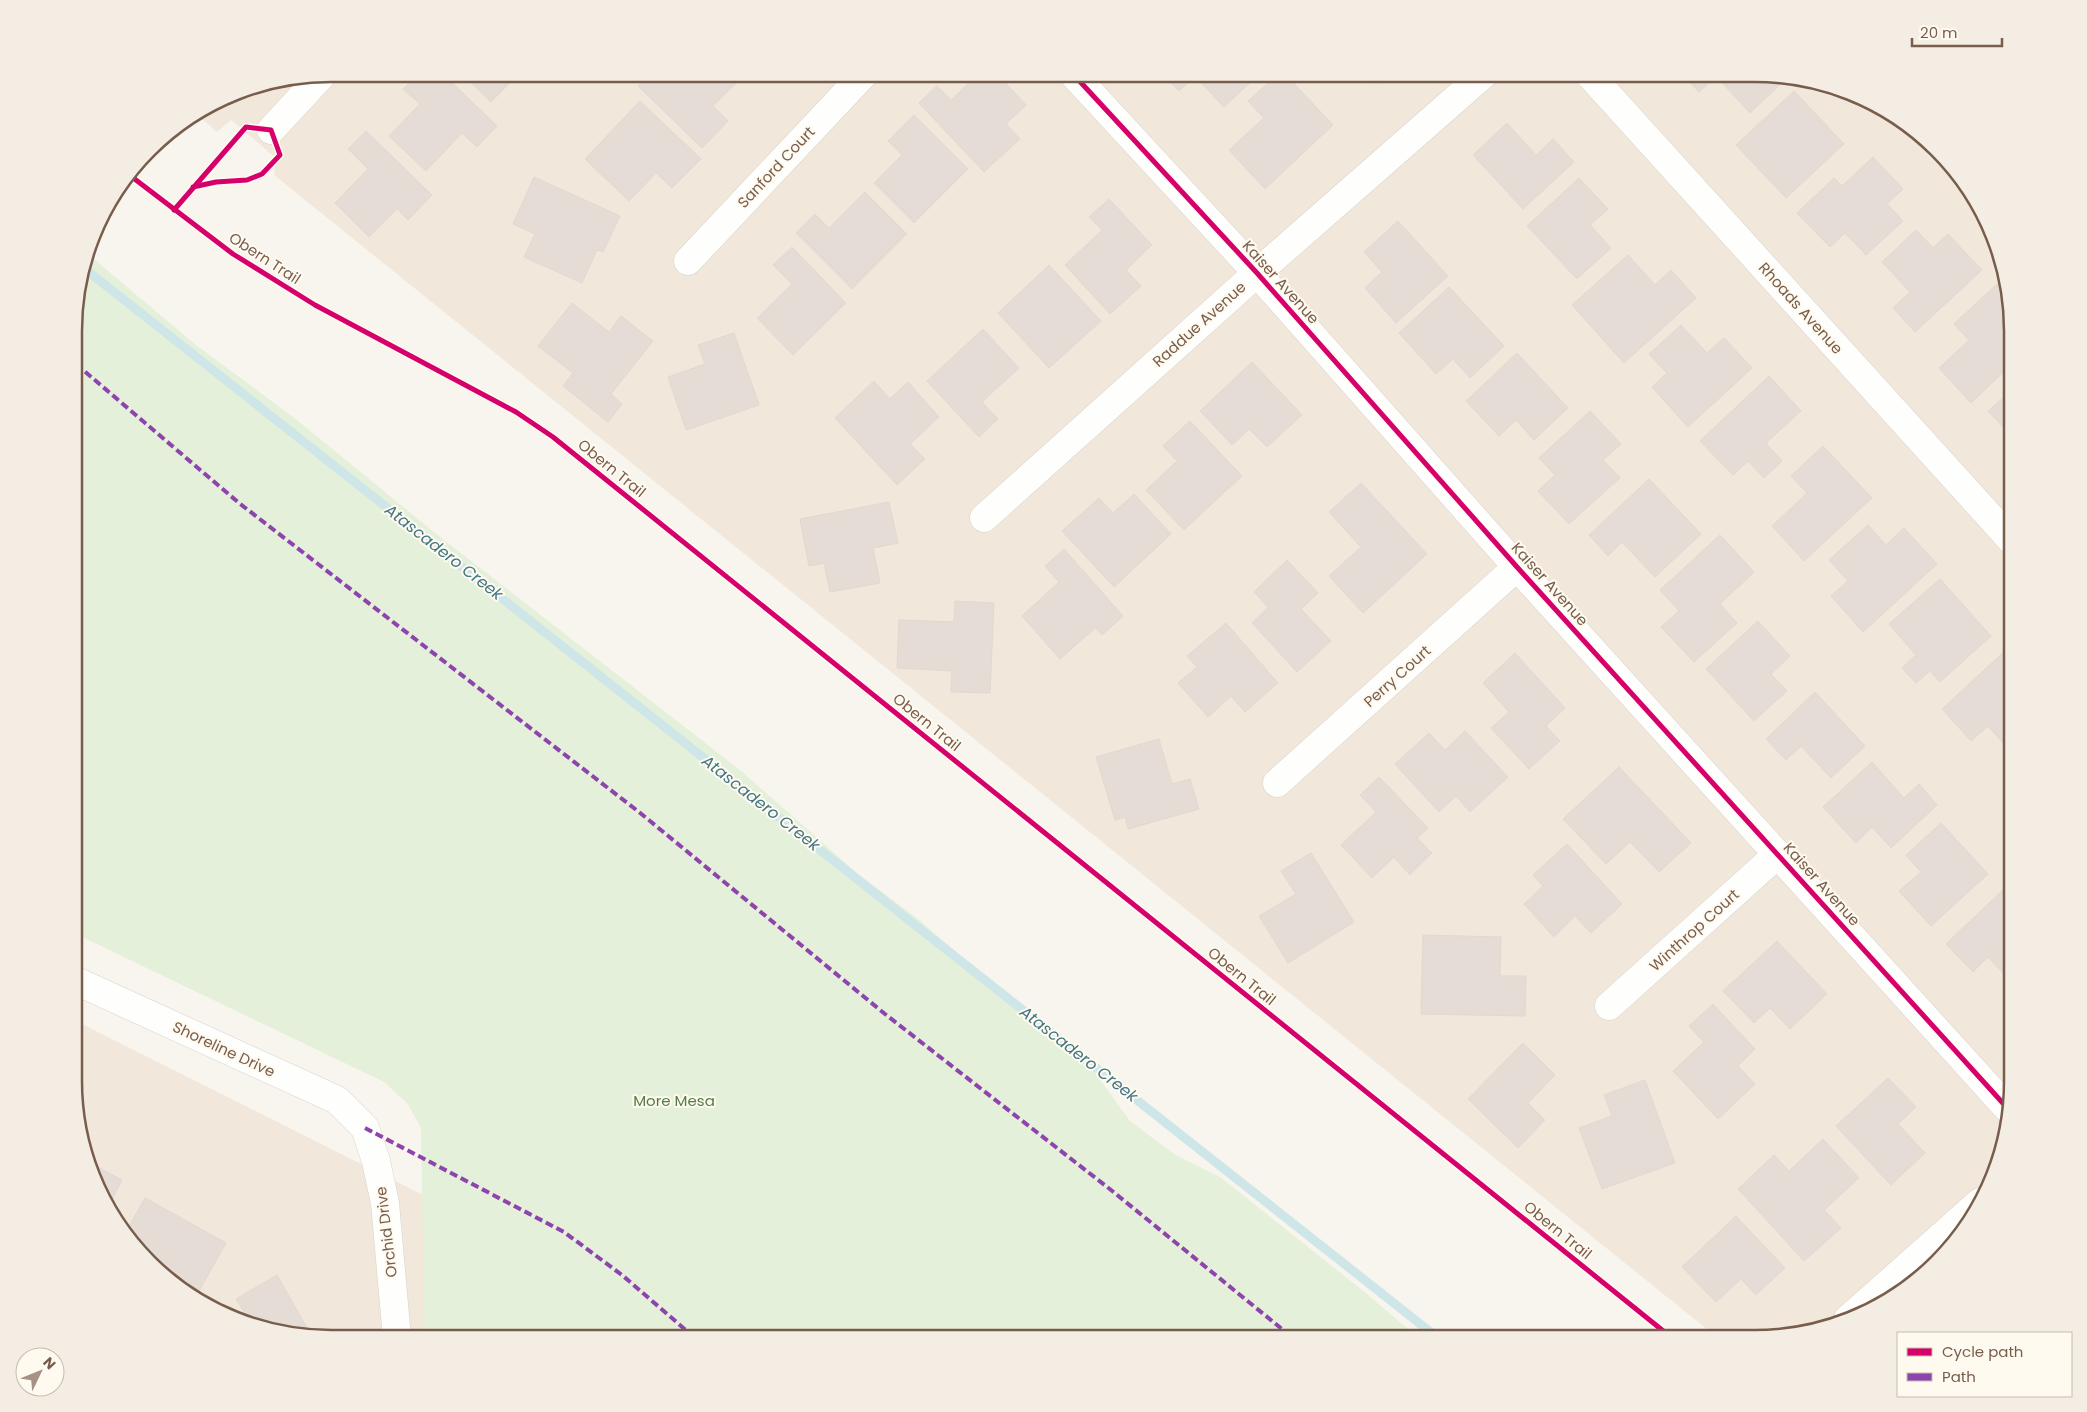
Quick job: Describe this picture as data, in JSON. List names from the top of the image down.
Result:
{
  "streets": {
    "street": [
      "Sanford Court",
      "Kaiser Avenue",
      "Rhoads Avenue",
      "Raddue Avenue",
      "Perry Court",
      "Winthrop Court",
      "Shoreline Drive",
      "Orchid Drive"
    ],
    "cycle path": ["Obern Trail"]
  },
  "crossings": [
    ["Kaiser Avenue", "Raddue Avenue"],
    ["Kaiser Avenue", "Perry Court"],
    ["Kaiser Avenue", "Winthrop Court"],
    ["Shoreline Drive", "Orchid Drive"]
  ],
  "water": ["Atascadero Creek"],
  "parks": ["More Mesa"],
  "legend": ["Cycle path", "Path"],
  "scale_bar": "20 m",
  "north": "top right"
}
